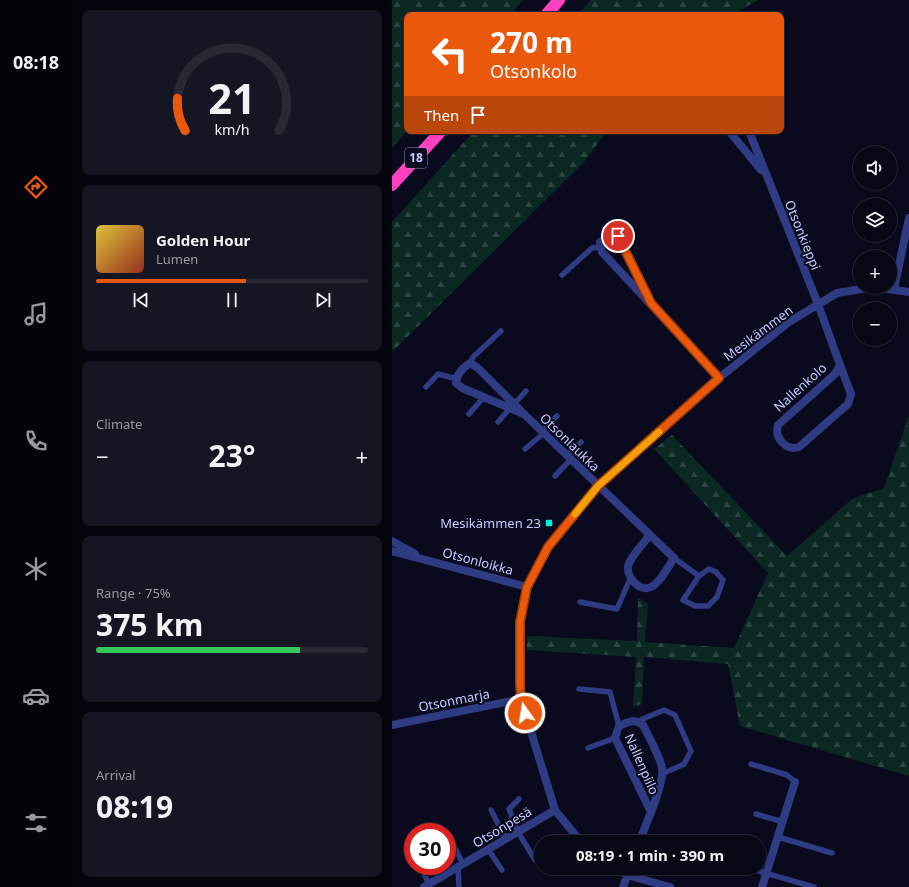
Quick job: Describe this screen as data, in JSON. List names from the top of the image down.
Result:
{
  "streets": {
    "highway": ["18"],
    "street": [
      "Otsonkieppi",
      "Mesikämmen",
      "Nallenkolo",
      "Otsonlaukka",
      "Otsonloikka",
      "Otsonmarja",
      "Nallenpiilo",
      "Otsonpesä"
    ]
  },
  "crossings": [
    ["Otsonkieppi", "Mesikämmen"],
    ["Otsonkieppi", "Nallenkolo"],
    ["Mesikämmen", "Nallenkolo"],
    ["Mesikämmen", "Otsonlaukka"],
    ["Mesikämmen", "Otsonloikka"],
    ["Mesikämmen", "Otsonmarja"],
    ["Mesikämmen", "Otsonpesä"]
  ],
  "places": {
    "transit": ["Mesikämmen 23"]
  },
  "page": {
    "tabs": "08:18",
    "turn": ["270 m", "Otsonkolo"],
    "then": "Then",
    "map_buttons": ["+", "−"],
    "song": ["Golden Hour", "Lumen"],
    "tile": [
      "Climate",
      ["Range · 75%", "375 km"],
      ["Arrival", "08:19"]
    ],
    "heat": ["−", "23°", "+"],
    "limit": "30",
    "trip": "08:19 · 1 min · 390 m",
    "gauge": ["21", "km/h"]
  }
}
